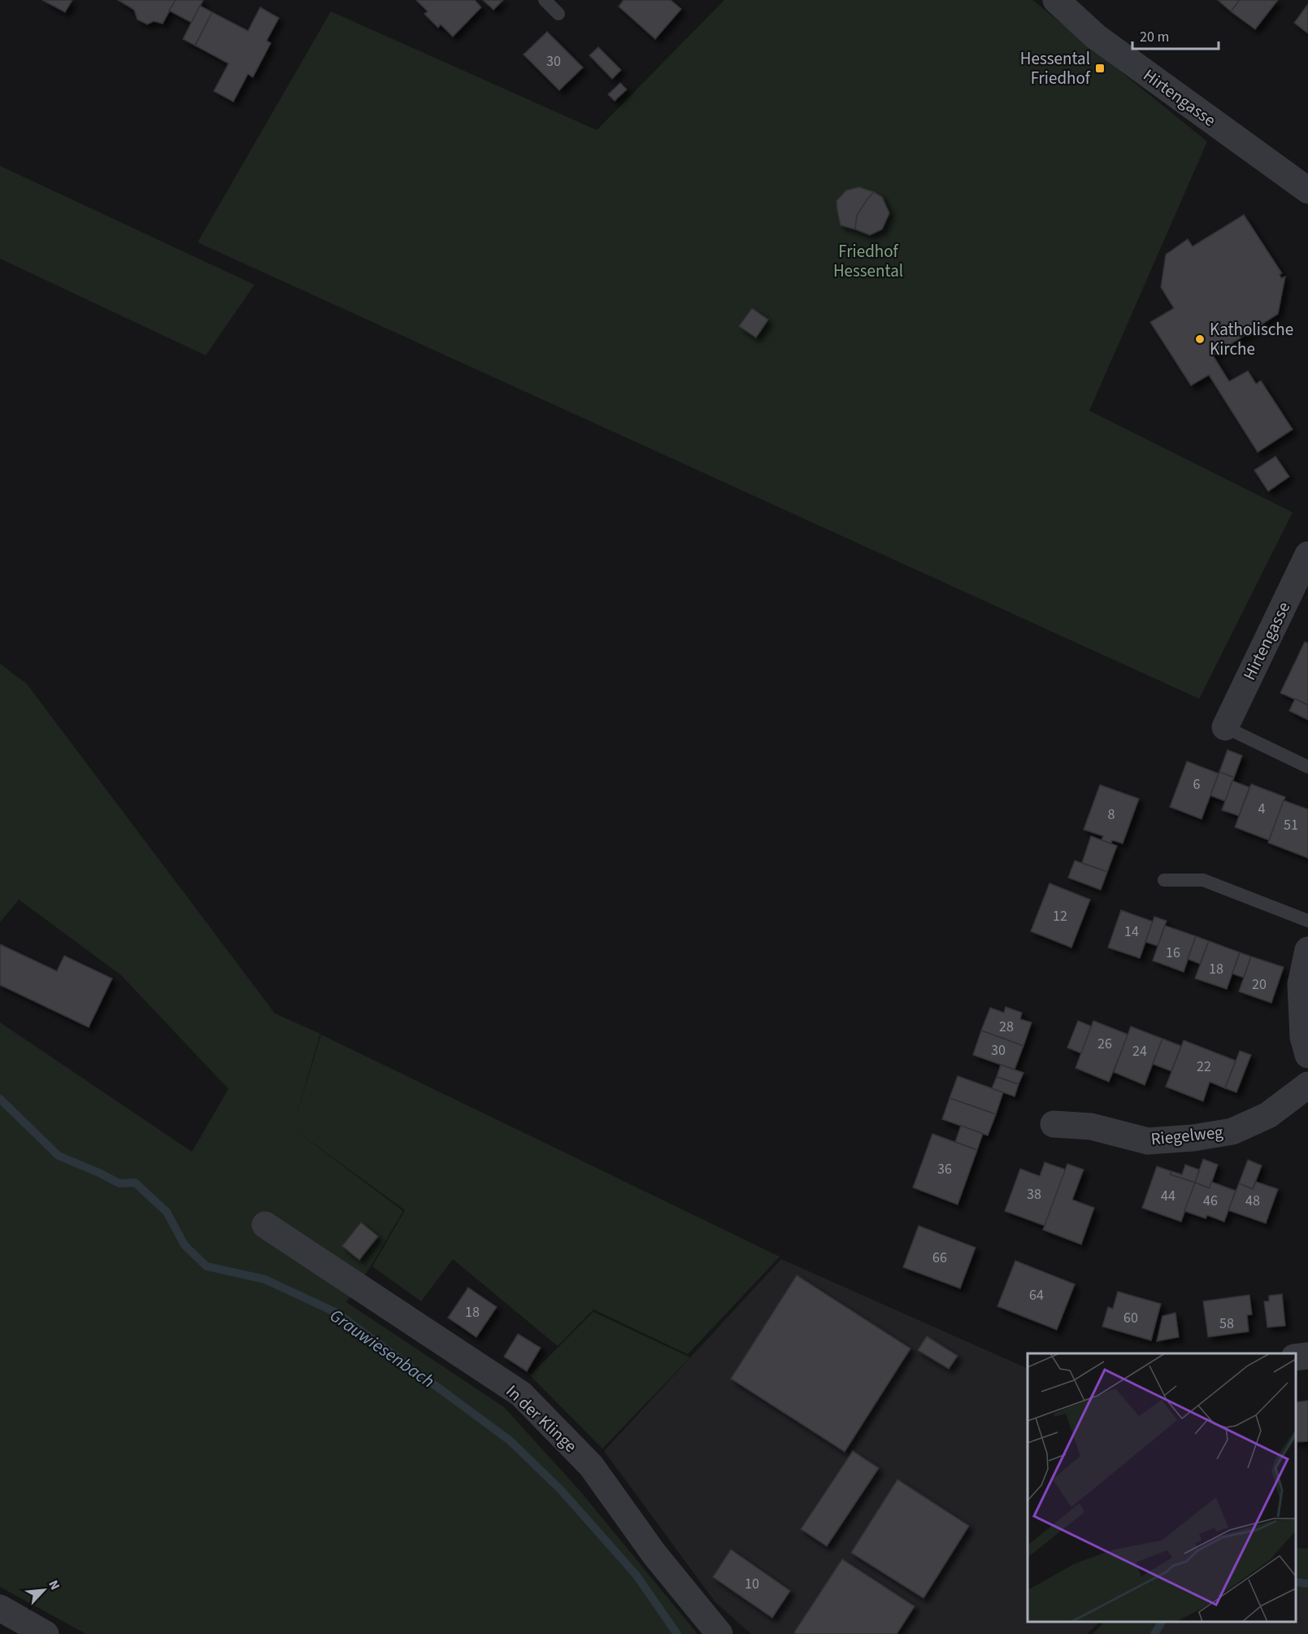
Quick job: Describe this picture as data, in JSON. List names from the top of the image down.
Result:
{
  "streets": {
    "street": ["Hirtengasse", "Riegelweg", "In der Klinge"]
  },
  "water": ["Grauwiesenbach"],
  "parks": ["Friedhof Hessental"],
  "places": {
    "transit": ["Hessental Friedhof"],
    "other": ["Katholische Kirche"]
  },
  "house_numbers": [
    "30",
    "6",
    "4",
    "8",
    "51",
    "12",
    "14",
    "16",
    "18",
    "20",
    "28",
    "26",
    "30",
    "24",
    "22",
    "36",
    "38",
    "44",
    "46",
    "48",
    "66",
    "64",
    "18",
    "60",
    "58",
    "10"
  ],
  "scale_bar": "20 m",
  "north": "top right"
}
